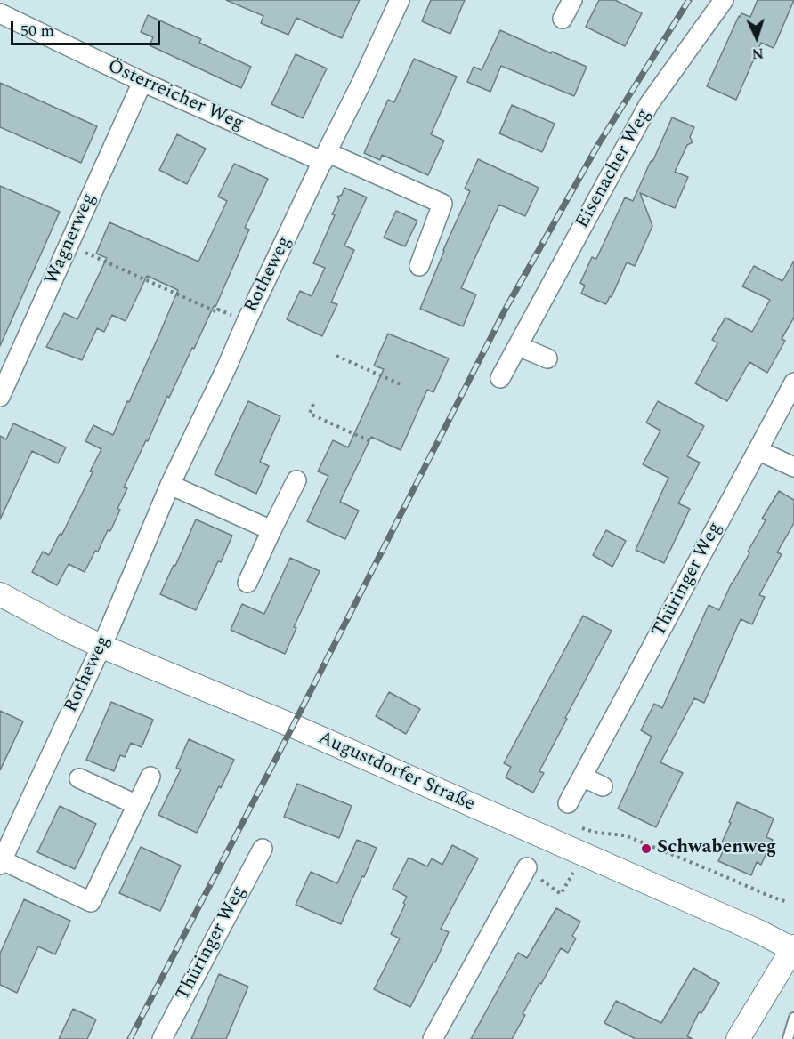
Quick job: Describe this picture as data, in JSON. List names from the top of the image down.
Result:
{
  "streets": {
    "street": [
      "Österreicher Weg",
      "Eisenacher Weg",
      "Wagnerweg",
      "Rotheweg",
      "Thüringer Weg",
      "Augustdorfer Straße"
    ]
  },
  "crossings": [
    ["Österreicher Weg", "Wagnerweg"],
    ["Österreicher Weg", "Rotheweg"],
    ["Rotheweg", "Augustdorfer Straße"]
  ],
  "places": ["Schwabenweg"],
  "scale_bar": "50 m",
  "north": "bottom"
}
